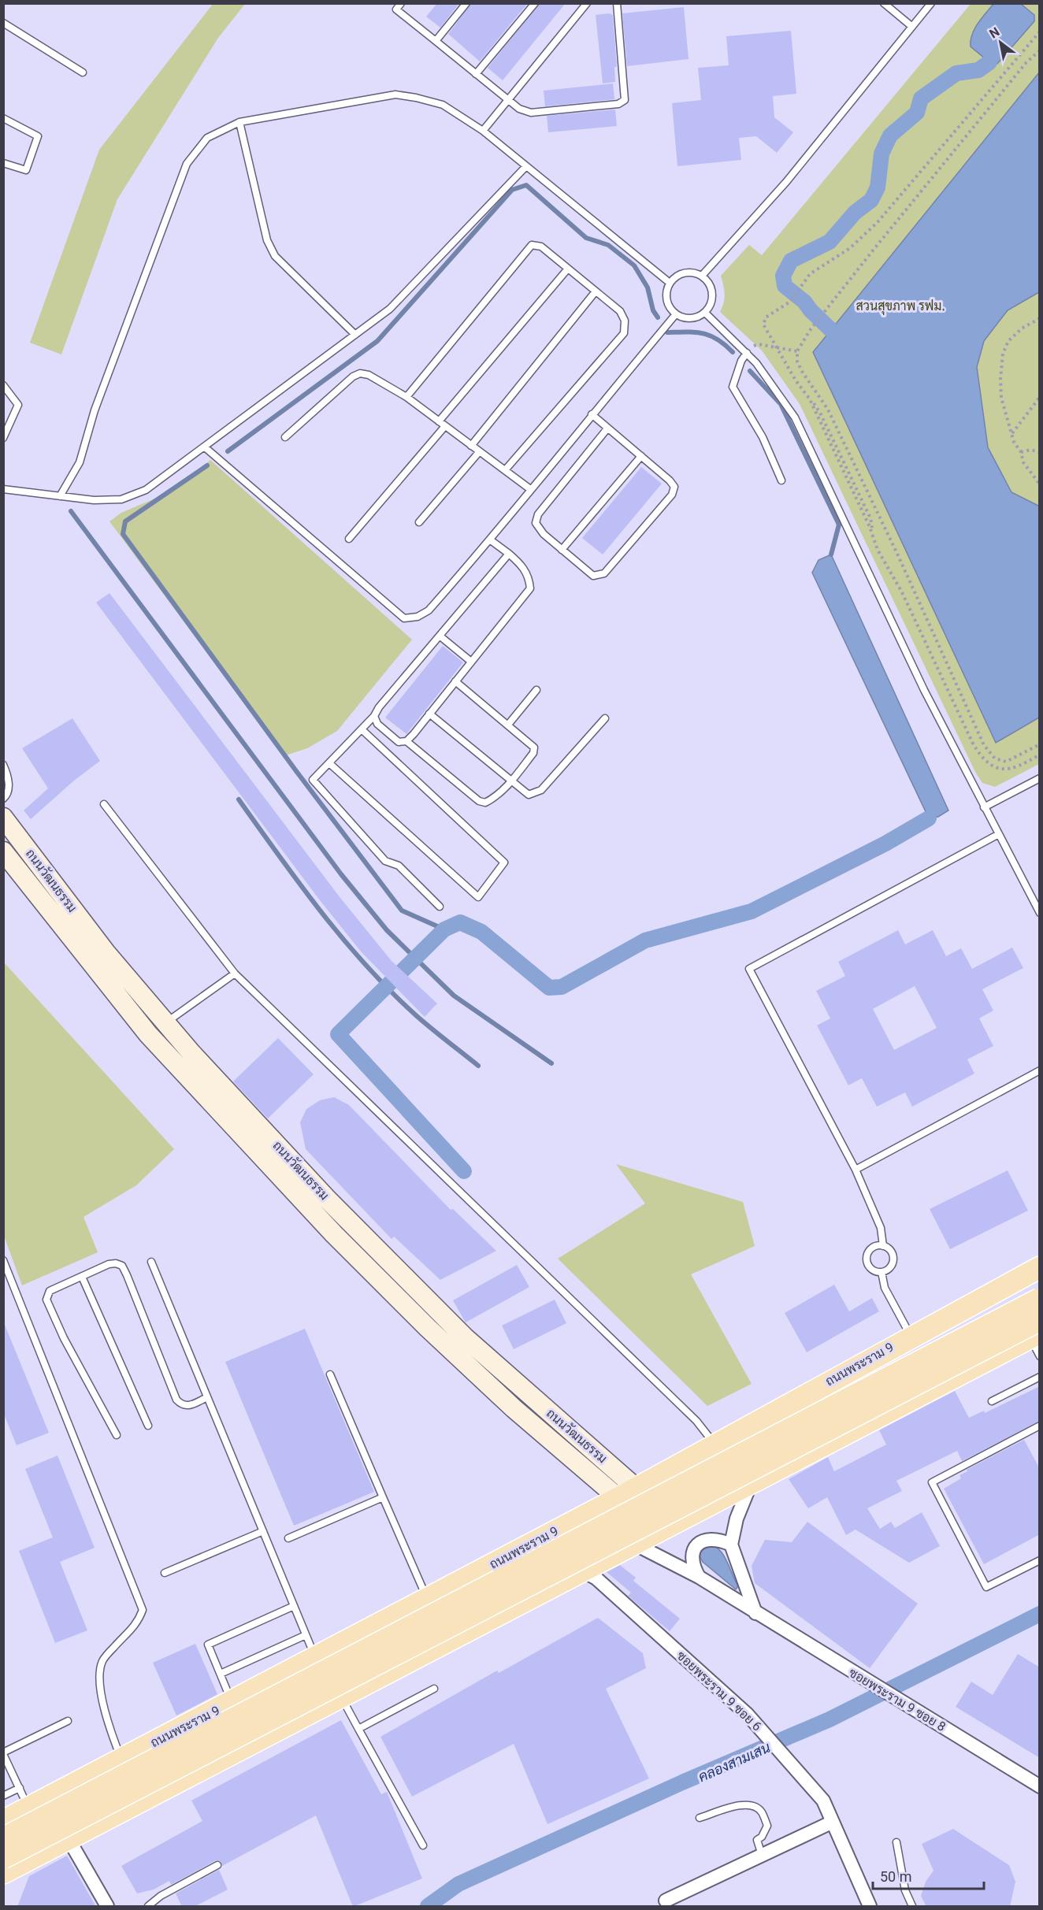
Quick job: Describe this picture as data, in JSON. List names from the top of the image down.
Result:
{
  "streets": {
    "main road": ["ถนนพระราม 9"],
    "street": ["ถนนวัฒนธรรม", "ซอยพระราม 9 ซอย 6", "ซอยพระราม 9 ซอย 8"]
  },
  "crossings": [
    ["ถนนวัฒนธรรม", "ถนนพระราม 9"]
  ],
  "water": ["คลองสามเสน"],
  "parks": ["สวนสุขภาพ รฟม."],
  "scale_bar": "50 m",
  "north": "top left"
}
